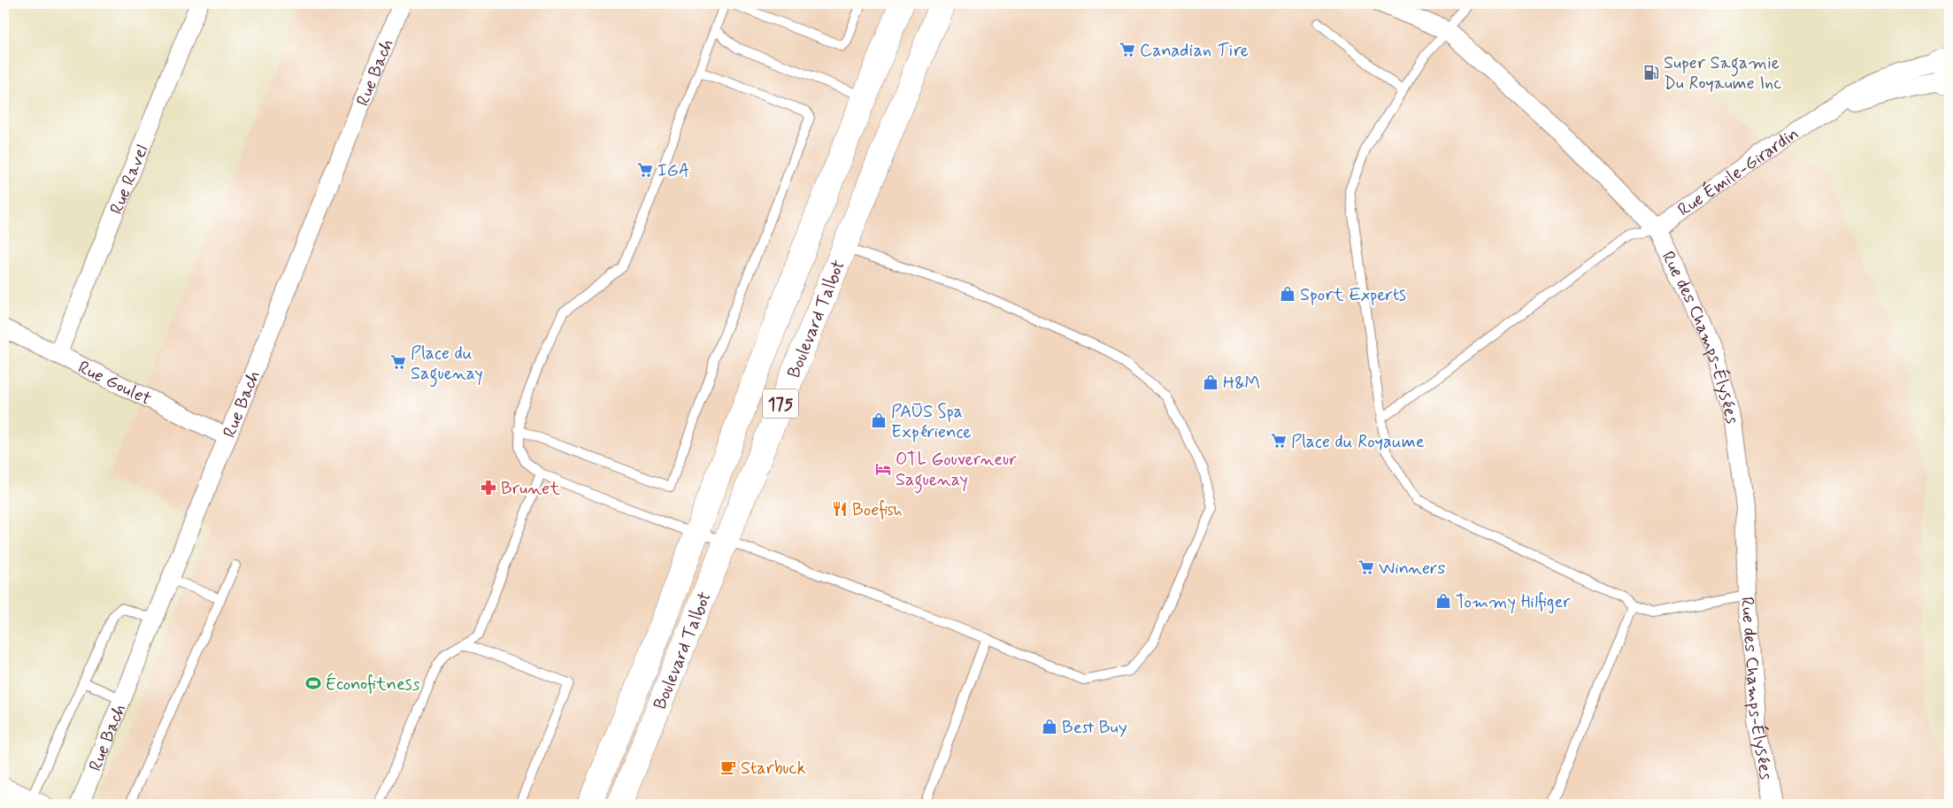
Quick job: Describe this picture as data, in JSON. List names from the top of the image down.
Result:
{
  "streets": {
    "main road": ["Boulevard Talbot", "175"],
    "street": [
      "Rue Bach",
      "Rue Émile-Girardin",
      "Rue Ravel",
      "Rue des Champs-Élysées",
      "Rue Goulet"
    ]
  },
  "crossings": [
    ["Rue Bach", "Rue Goulet"],
    ["Rue Émile-Girardin", "Rue des Champs-Élysées"],
    ["Rue Ravel", "Rue Goulet"]
  ],
  "places": {
    "supermarket": [
      "Canadian Tire",
      "IGA",
      "Place du Saguenay",
      "Place du Royaume",
      "Winners"
    ],
    "fuel station": ["Super Sagamie Du Royaume Inc"],
    "shop": [
      "Sport Experts",
      "H&M",
      "PAŪS Spa Expérience",
      "Tommy Hilfiger",
      "Best Buy"
    ],
    "hotel": ["OTL Gouverneur Saguenay"],
    "pharmacy": ["Brunet"],
    "restaurant": ["Boefish"],
    "sports": ["Éconofitness"],
    "cafe": ["Starbuck"]
  }
}
